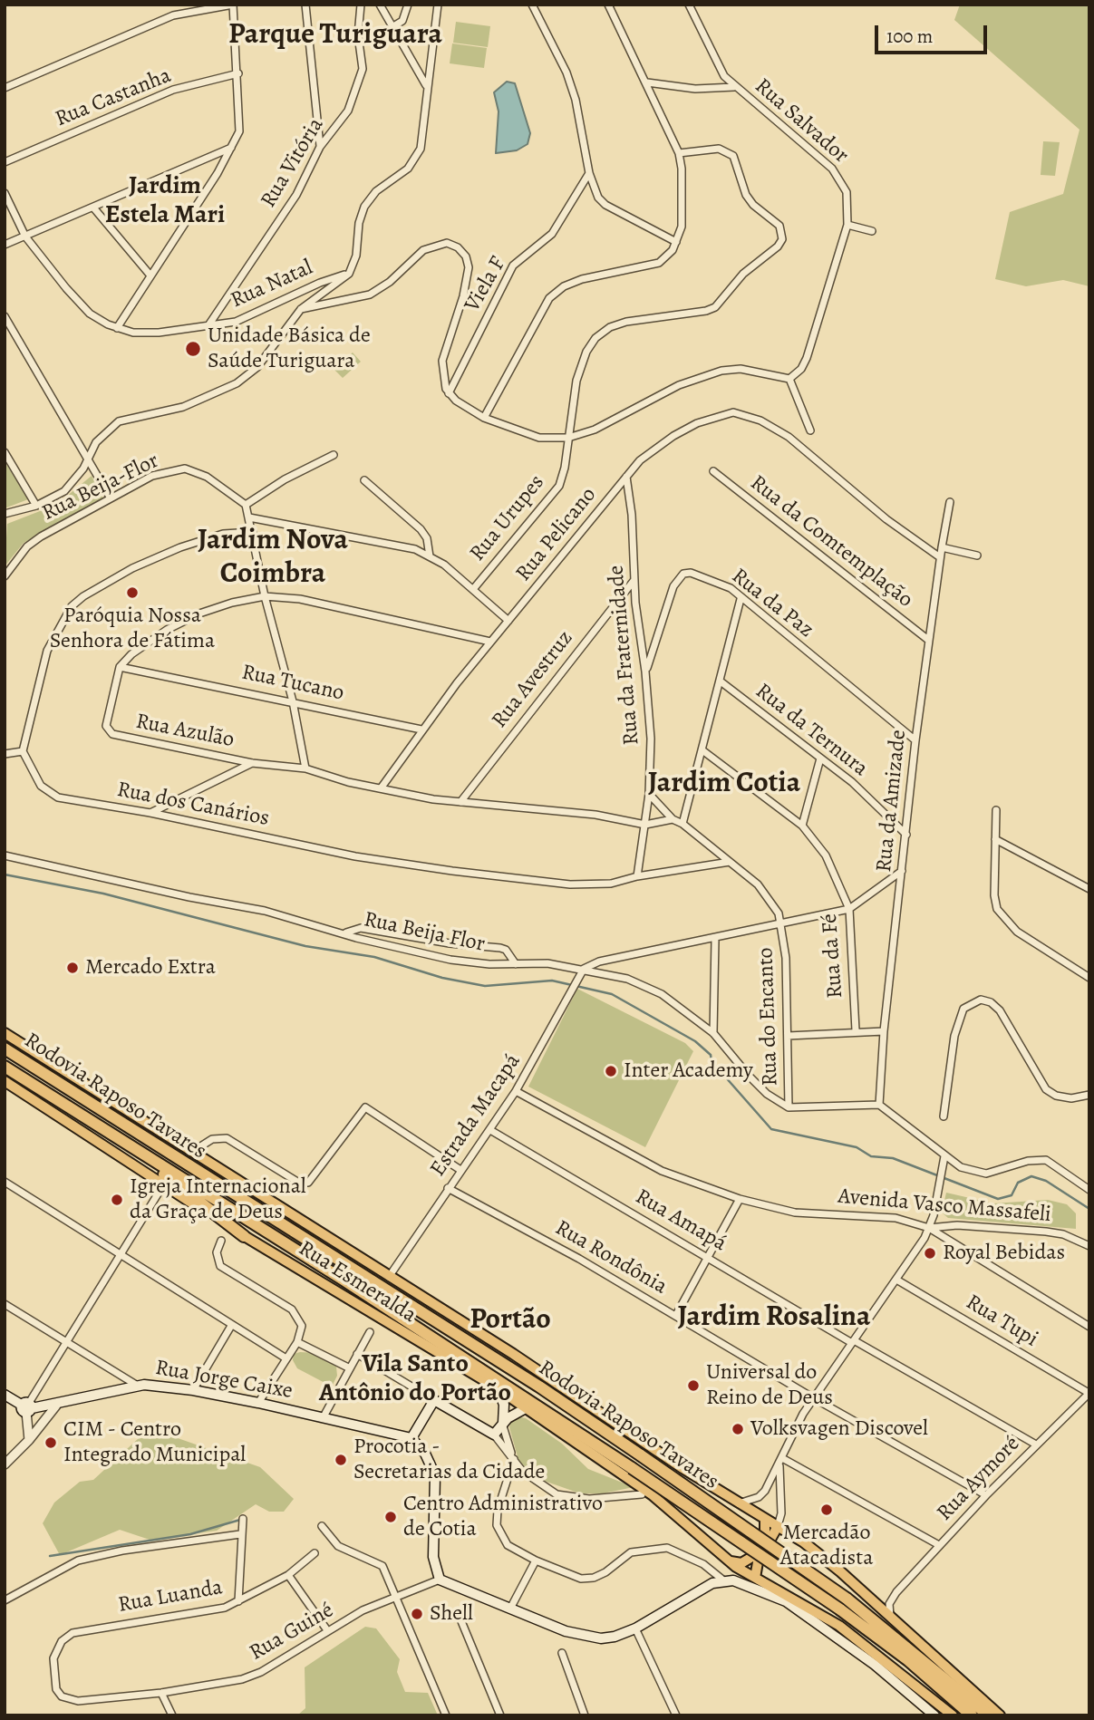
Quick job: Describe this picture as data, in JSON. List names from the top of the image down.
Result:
{
  "streets": {
    "highway": ["Rodovia Raposo Tavares", "Rua Esmeralda"],
    "main road": ["Rua Jorge Caixe"],
    "street": [
      "Rua Castanha",
      "Rua Salvador",
      "Rua Vitória",
      "Rua Natal",
      "Viela F",
      "Rua Beija-Flor",
      "Rua Urupes",
      "Rua Pelicano",
      "Rua da Comtemplação",
      "Rua da Paz",
      "Rua da Fraternidade",
      "Rua Avestruz",
      "Rua Tucano",
      "Rua da Ternura",
      "Rua Azulão",
      "Rua da Amizade",
      "Rua dos Canários",
      "Rua Beija Flor",
      "Rua da Fé",
      "Rua do Encanto",
      "Estrada Macapá",
      "Avenida Vasco Massafeli",
      "Rua Amapá",
      "Rua Rondônia",
      "Rua Tupi",
      "Rua Aymoré",
      "Rua Luanda",
      "Rua Guiné"
    ]
  },
  "crossings": [
    ["Rua Vitória", "Rua Natal"],
    ["Rua Pelicano", "Rua da Fraternidade"],
    ["Rua Pelicano", "Rua Tucano"],
    ["Rua Pelicano", "Rua Azulão"],
    ["Rua Pelicano", "Rua da Amizade"],
    ["Rua da Comtemplação", "Rua da Amizade"],
    ["Rua da Paz", "Rua da Fraternidade"],
    ["Rua da Paz", "Rua da Amizade"],
    ["Rua da Fraternidade", "Rua Avestruz"],
    ["Rua da Fraternidade", "Rua Azulão"],
    ["Rua da Fraternidade", "Rua dos Canários"],
    ["Rua Avestruz", "Rua Azulão"],
    ["Rua Tucano", "Rua Azulão"],
    ["Rua da Ternura", "Rua da Amizade"],
    ["Rua da Amizade", "Rua Beija Flor"],
    ["Rua Beija Flor", "Rua da Fé"],
    ["Rua Beija Flor", "Rua do Encanto"],
    ["Rua Beija Flor", "Estrada Macapá"],
    ["Estrada Macapá", "Avenida Vasco Massafeli"],
    ["Estrada Macapá", "Rua Amapá"],
    ["Estrada Macapá", "Rua Rondônia"],
    ["Rua Amapá", "Rua Aymoré"],
    ["Rua Rondônia", "Rua Aymoré"],
    ["Rua Tupi", "Rua Aymoré"],
    ["Rua Luanda", "Rua Guiné"]
  ],
  "districts": [
    "Parque Turiguara",
    "Jardim Estela Mari",
    "Jardim Nova Coimbra",
    "Jardim Cotia",
    "Jardim Rosalina",
    "Portão",
    "Vila Santo Antônio do Portão"
  ],
  "places": [
    "Unidade Básica de Saúde Turiguara",
    "Paróquia Nossa Senhora de Fátima",
    "Mercado Extra",
    "Inter Academy",
    "Igreja Internacional da Graça de Deus",
    "Royal Bebidas",
    "Universal do Reino de Deus",
    "Volksvagen Discovel",
    "CIM - Centro Integrado Municipal",
    "Procotia - Secretarias da Cidade",
    "Mercadão Atacadista",
    "Centro Administrativo de Cotia",
    "Shell"
  ],
  "scale_bar": "100 m"
}
